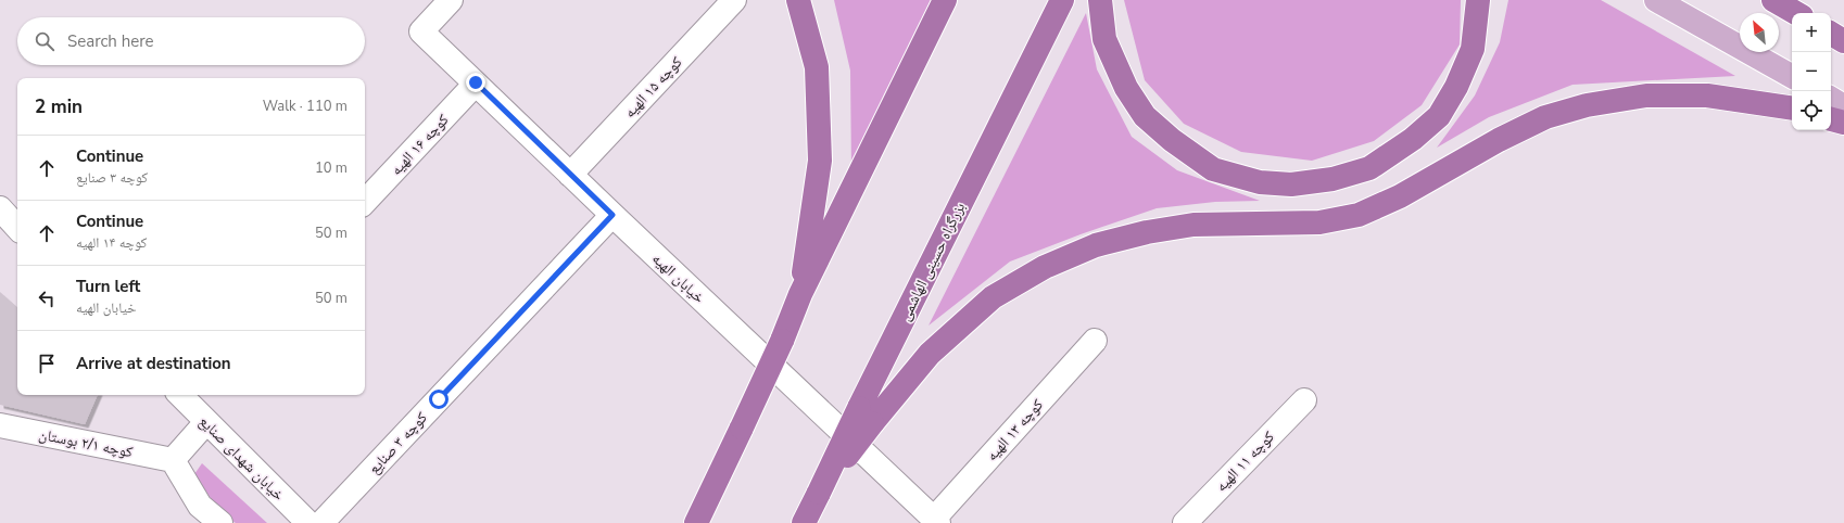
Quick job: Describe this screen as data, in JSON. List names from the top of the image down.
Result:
{
  "streets": {
    "highway": ["بزرگراه حسینی الهاشمی"],
    "street": [
      "کوچه ۱۵ الهیه",
      "کوچه ۱۶ الهیه",
      "خیابان الهیه",
      "کوچه ۱۳ الهیه",
      "کوچه ۲/۱ بوستان",
      "کوچه ۳ صنایع",
      "خیابان شهدای صنایع",
      "کوچه ۱۱ الهیه"
    ]
  },
  "crossings": [
    ["کوچه ۱۵ الهیه", "خیابان الهیه"],
    ["کوچه ۱۶ الهیه", "خیابان الهیه"],
    ["خیابان الهیه", "کوچه ۱۳ الهیه"],
    ["خیابان الهیه", "کوچه ۳ صنایع"]
  ],
  "north": "top left",
  "page": {
    "map_buttons": ["+", "−"],
    "search": "Search here",
    "heading": ["2 min", "Walk · 110 m"],
    "list": [
      ["Continue", "کوچه ۳ صنایع", "10 m"],
      ["Continue", "کوچه ۱۴ الهیه", "50 m"],
      ["Turn left", "خیابان الهیه", "50 m"],
      "Arrive at destination"
    ]
  }
}
